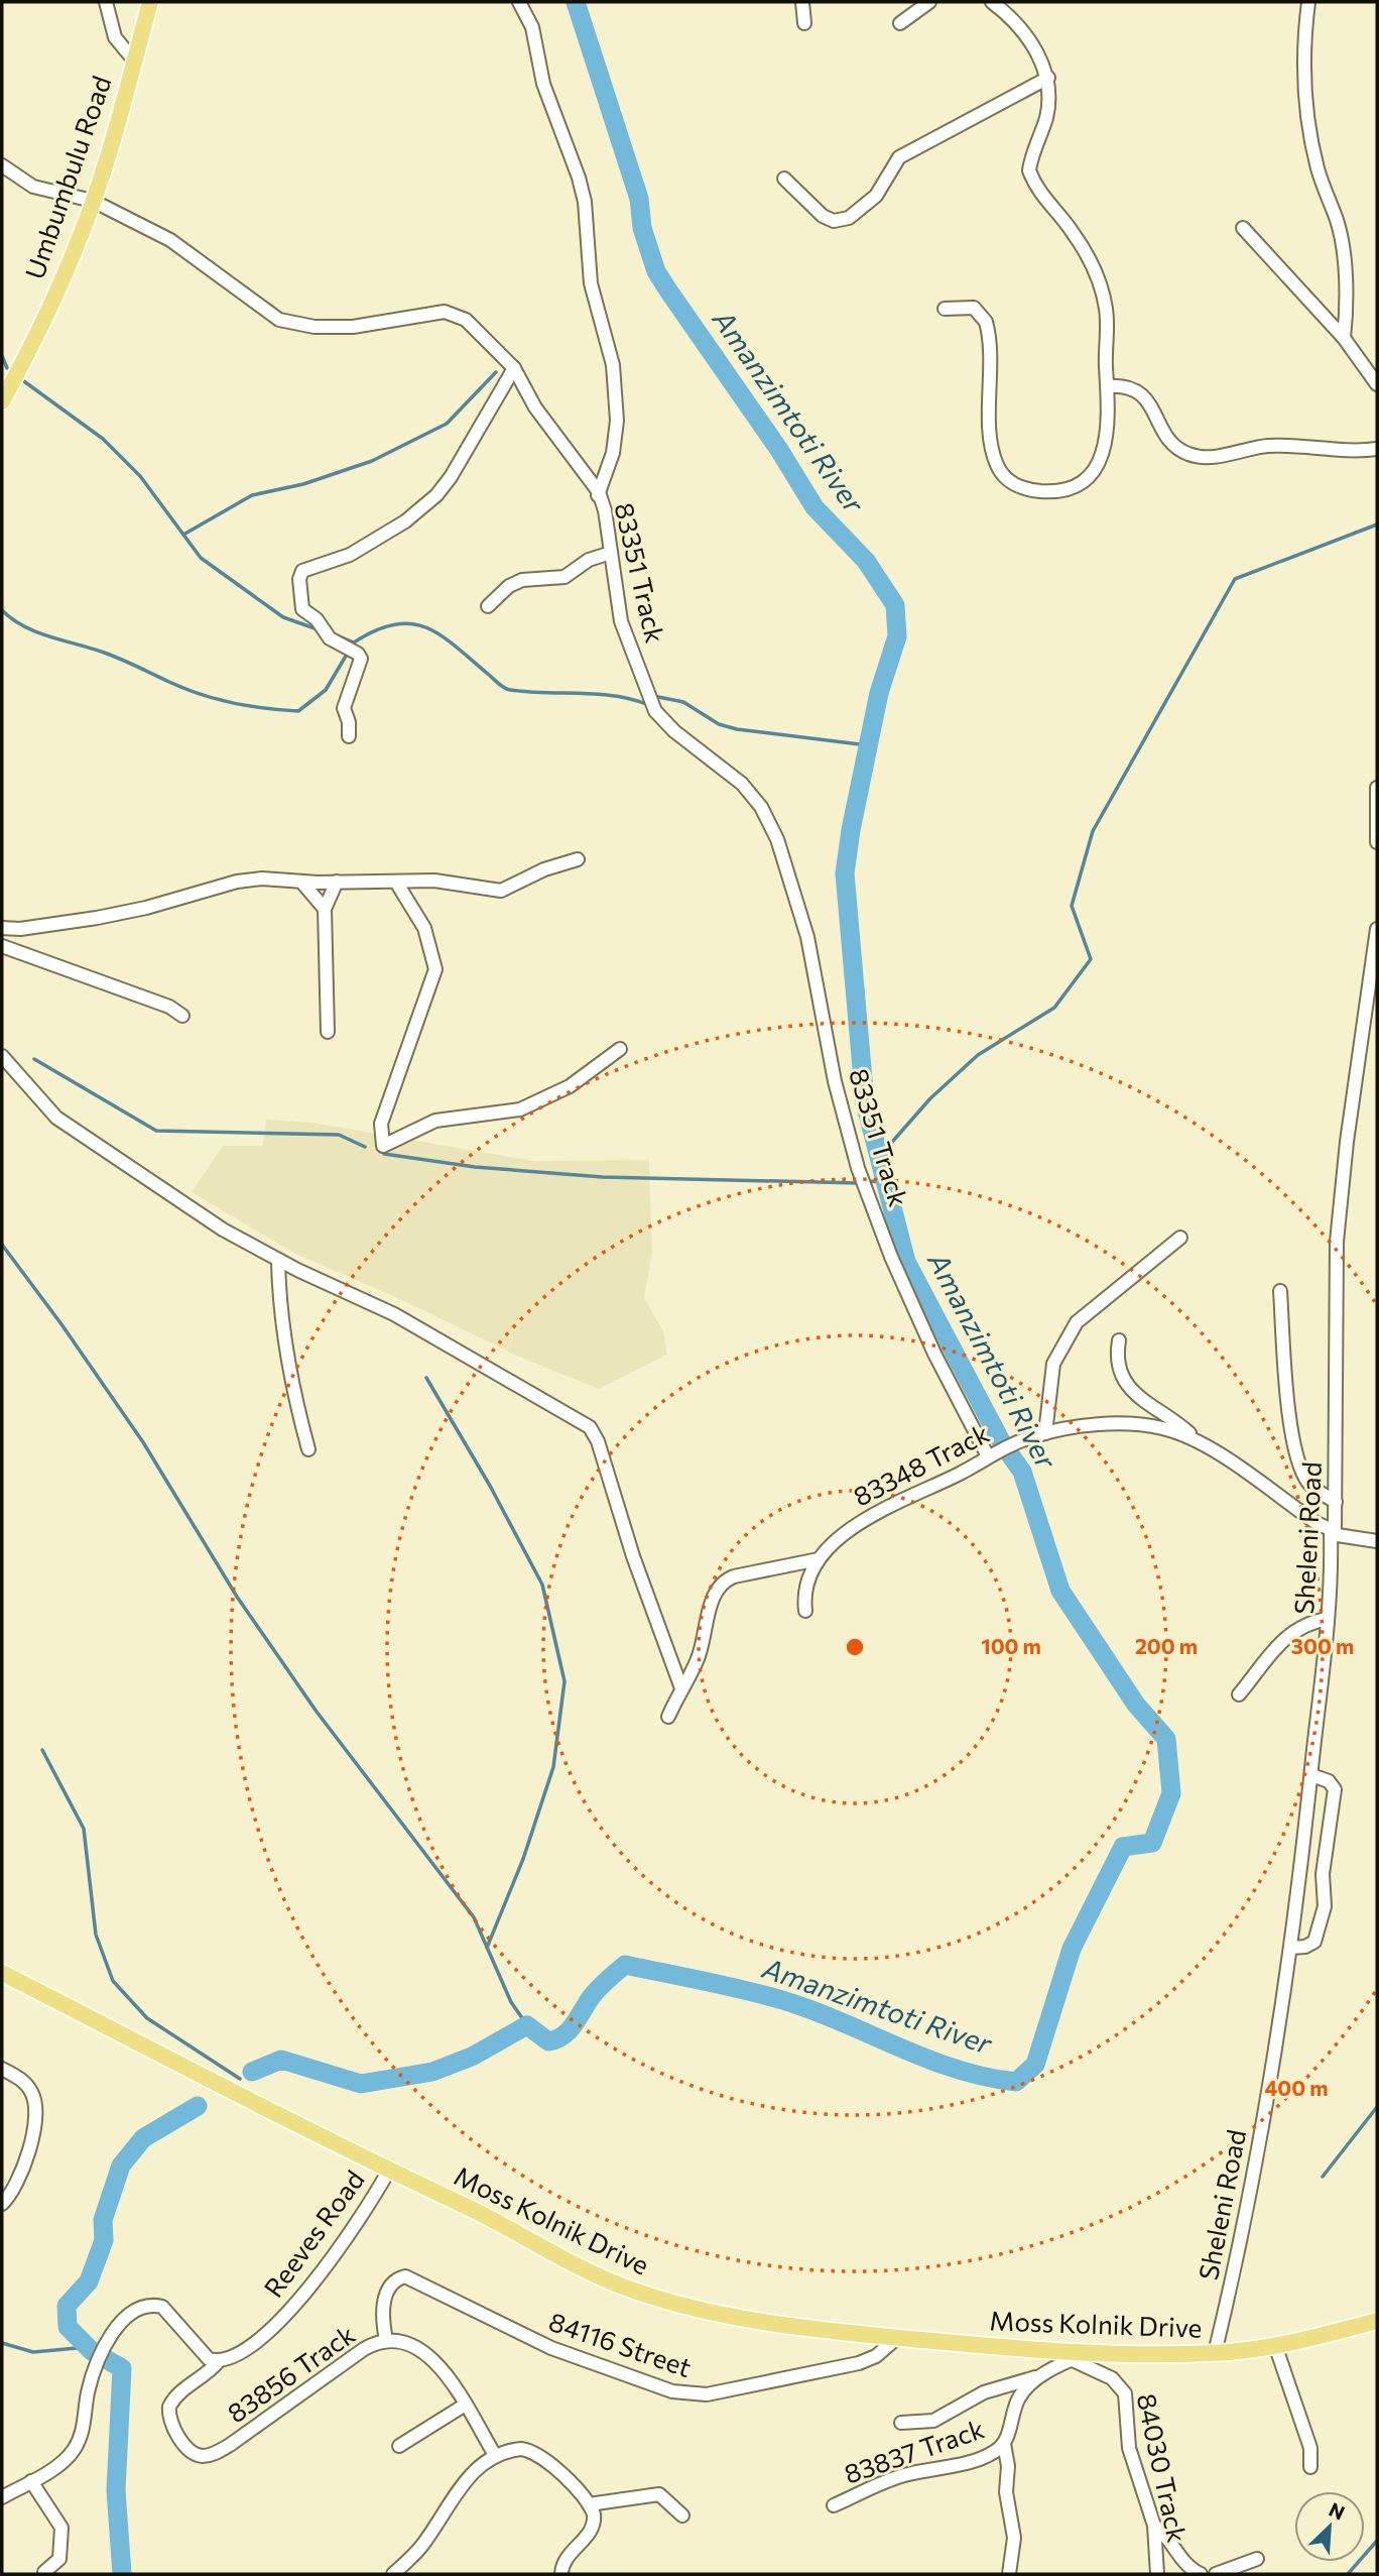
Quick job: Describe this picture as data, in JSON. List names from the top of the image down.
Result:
{
  "streets": {
    "main road": ["Umbumbulu Road", "Moss Kolnik Drive"],
    "street": [
      "83351 Track",
      "83348 Track",
      "Sheleni Road",
      "Reeves Road",
      "84116 Street",
      "83856 Track",
      "83837 Track",
      "84030 Track"
    ]
  },
  "crossings": [
    ["Umbumbulu Road", "83351 Track"],
    ["83351 Track", "83348 Track"],
    ["83348 Track", "Sheleni Road"],
    ["Sheleni Road", "Moss Kolnik Drive"],
    ["Moss Kolnik Drive", "Reeves Road"],
    ["Moss Kolnik Drive", "84116 Street"],
    ["Moss Kolnik Drive", "83837 Track"],
    ["Reeves Road", "83856 Track"],
    ["84116 Street", "83856 Track"],
    ["83837 Track", "84030 Track"]
  ],
  "water": ["Amanzimtoti River"],
  "north": "top right",
  "rings": [
    "100 m",
    "200 m",
    "300 m",
    "400 m"
  ]
}
